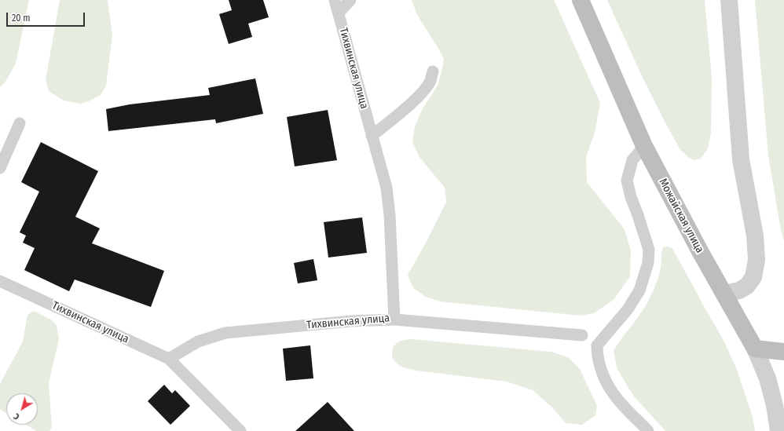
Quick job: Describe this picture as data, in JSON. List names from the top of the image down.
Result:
{
  "streets": {
    "main road": ["Можайская улица"],
    "lane": ["Тихвинская улица"]
  },
  "scale_bar": "20 m",
  "north": "bottom left"
}
